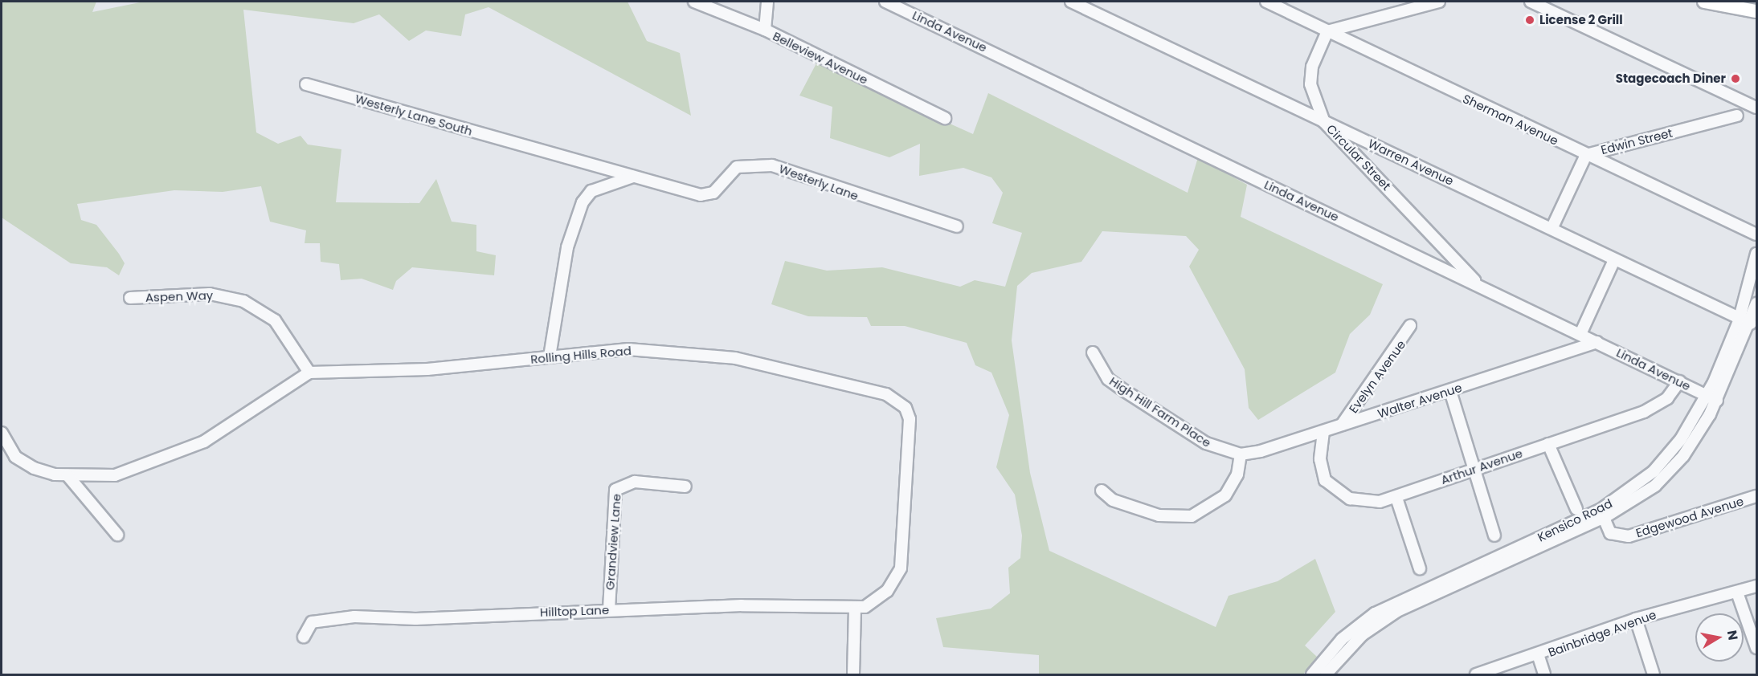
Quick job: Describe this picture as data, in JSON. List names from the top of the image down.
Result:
{
  "streets": {
    "street": [
      "Linda Avenue",
      "Belleview Avenue",
      "Westerly Lane South",
      "Sherman Avenue",
      "Edwin Street",
      "Circular Street",
      "Warren Avenue",
      "Westerly Lane",
      "Aspen Way",
      "Rolling Hills Road",
      "Evelyn Avenue",
      "Walter Avenue",
      "High Hill Farm Place",
      "Arthur Avenue",
      "Edgewood Avenue",
      "Kensico Road",
      "Grandview Lane",
      "Hilltop Lane",
      "Bainbridge Avenue"
    ]
  },
  "crossings": [
    ["Linda Avenue", "Circular Street"],
    ["Linda Avenue", "Walter Avenue"],
    ["Linda Avenue", "Arthur Avenue"],
    ["Linda Avenue", "Kensico Road"],
    ["Westerly Lane South", "Westerly Lane"],
    ["Sherman Avenue", "Edwin Street"],
    ["Sherman Avenue", "Circular Street"],
    ["Edwin Street", "Warren Avenue"],
    ["Circular Street", "Warren Avenue"],
    ["Warren Avenue", "Kensico Road"],
    ["Aspen Way", "Rolling Hills Road"],
    ["Rolling Hills Road", "Hilltop Lane"],
    ["Evelyn Avenue", "Walter Avenue"],
    ["Walter Avenue", "High Hill Farm Place"],
    ["Walter Avenue", "Arthur Avenue"],
    ["Edgewood Avenue", "Kensico Road"],
    ["Grandview Lane", "Hilltop Lane"]
  ],
  "places": ["License 2 Grill", "Stagecoach Diner"],
  "north": "right"
}
